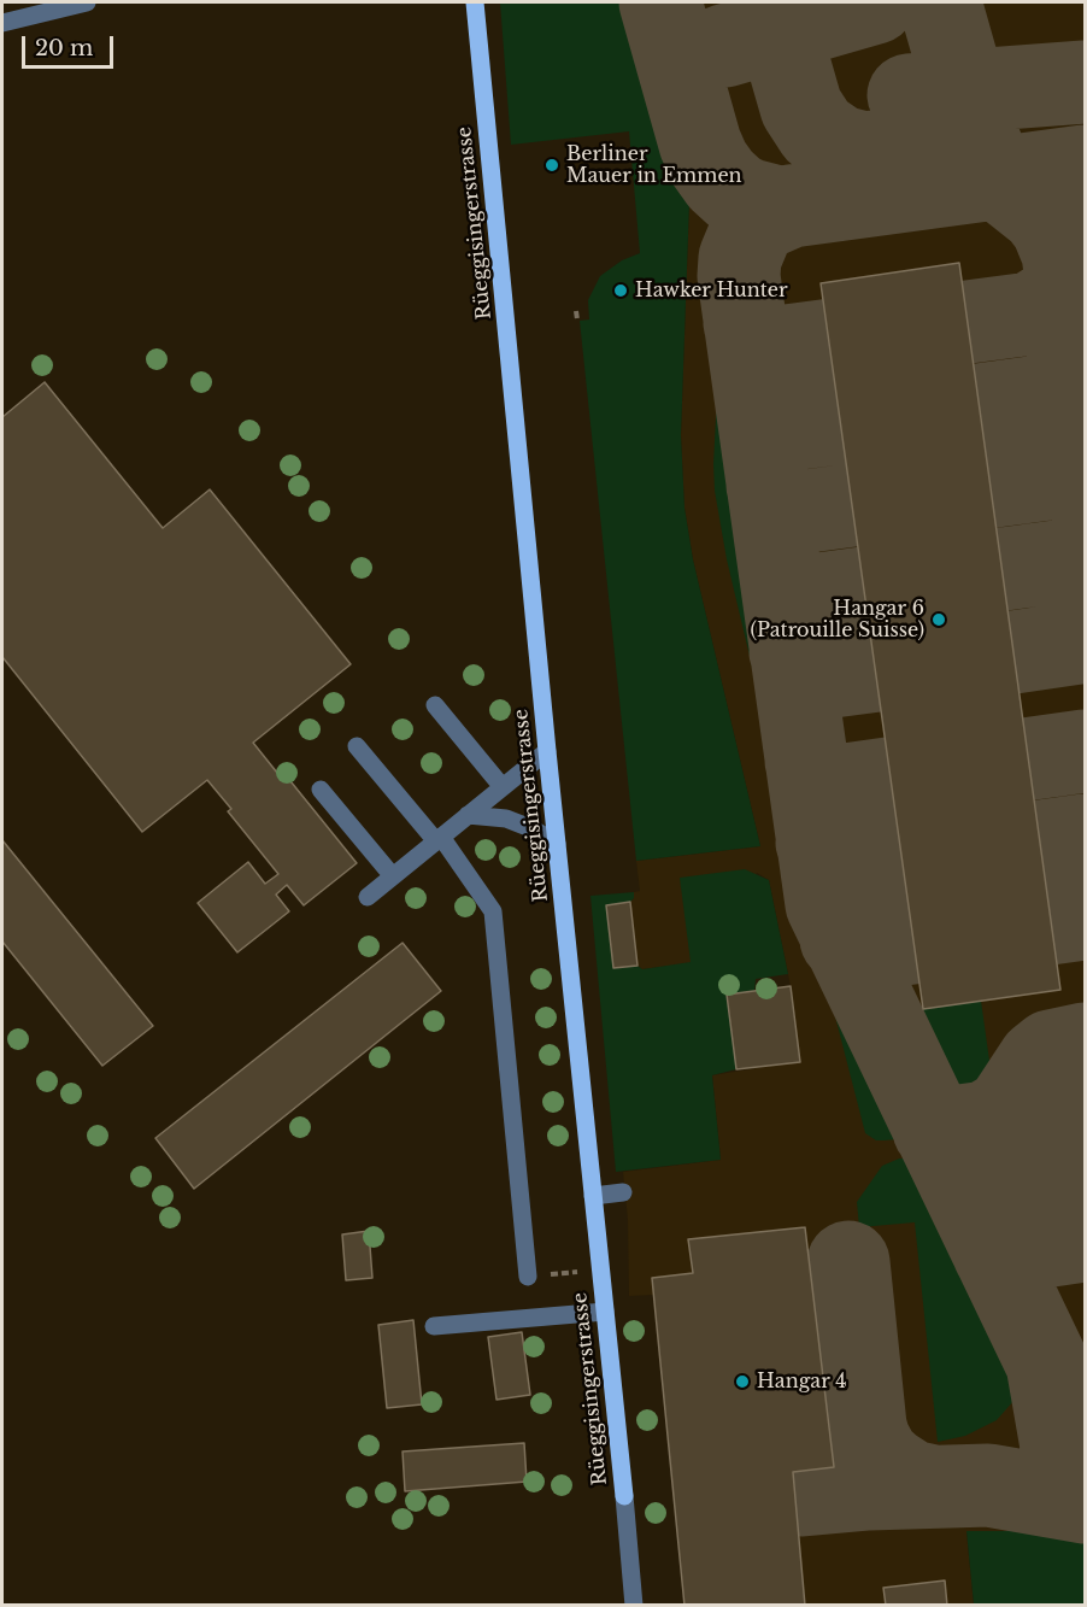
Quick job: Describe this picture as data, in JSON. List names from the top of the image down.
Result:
{
  "streets": {
    "main road": ["Rüeggisingerstrasse"]
  },
  "places": [
    "Berliner Mauer in Emmen",
    "Hawker Hunter",
    "Hangar 6 (Patrouille Suisse)",
    "Hangar 4"
  ],
  "scale_bar": "20 m"
}
